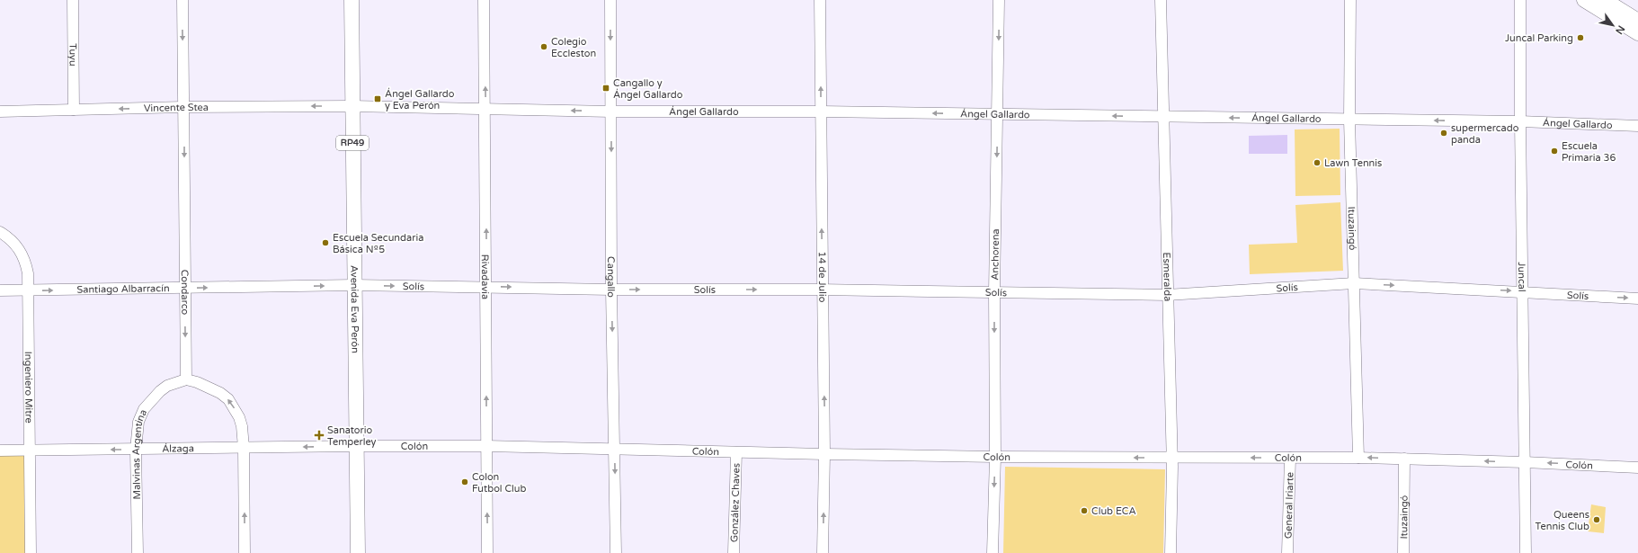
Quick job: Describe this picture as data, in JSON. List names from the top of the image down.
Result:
{
  "streets": {
    "main road": ["RP49", "Avenida Eva Perón"],
    "street": [
      "Tuyu",
      "Vincente Stea",
      "Ángel Gallardo",
      "Ituzaingó",
      "Anchorena",
      "Rivadavia",
      "Cangallo",
      "14 de Julio",
      "Esmeralda",
      "Juncal",
      "Solís",
      "Santiago Albarracín",
      "Condarco",
      "Ingeniero Mitre",
      "Colón",
      "Álzaga",
      "Malvinas Argentina",
      "González Chaves",
      "General Iriarte"
    ]
  },
  "crossings": [
    ["Tuyu", "Vincente Stea"],
    ["Vincente Stea", "Ángel Gallardo"],
    ["Vincente Stea", "Condarco"],
    ["Vincente Stea", "Avenida Eva Perón"],
    ["Ángel Gallardo", "Ituzaingó"],
    ["Ángel Gallardo", "Anchorena"],
    ["Ángel Gallardo", "Rivadavia"],
    ["Ángel Gallardo", "Cangallo"],
    ["Ángel Gallardo", "14 de Julio"],
    ["Ángel Gallardo", "Esmeralda"],
    ["Ángel Gallardo", "Juncal"],
    ["Ángel Gallardo", "Avenida Eva Perón"],
    ["Ituzaingó", "Solís"],
    ["Ituzaingó", "Colón"],
    ["Anchorena", "Solís"],
    ["Anchorena", "Colón"],
    ["Rivadavia", "Solís"],
    ["Rivadavia", "Colón"],
    ["Cangallo", "Solís"],
    ["Cangallo", "Colón"],
    ["14 de Julio", "Solís"],
    ["14 de Julio", "Colón"],
    ["Esmeralda", "Solís"],
    ["Esmeralda", "Colón"],
    ["Juncal", "Solís"],
    ["Juncal", "Colón"],
    ["Solís", "Santiago Albarracín"],
    ["Solís", "Avenida Eva Perón"],
    ["Santiago Albarracín", "Condarco"],
    ["Santiago Albarracín", "Avenida Eva Perón"],
    ["Santiago Albarracín", "Ingeniero Mitre"],
    ["Condarco", "Malvinas Argentina"],
    ["Avenida Eva Perón", "Colón"],
    ["Avenida Eva Perón", "Álzaga"],
    ["Ingeniero Mitre", "Álzaga"],
    ["Colón", "Álzaga"],
    ["Colón", "González Chaves"],
    ["Colón", "General Iriarte"],
    ["Álzaga", "Malvinas Argentina"]
  ],
  "one_way": [
    "Vincente Stea",
    "Ángel Gallardo",
    "Anchorena",
    "Rivadavia",
    "Cangallo",
    "14 de Julio",
    "Solís",
    "Santiago Albarracín",
    "Condarco",
    "Colón",
    "Álzaga"
  ],
  "places": {
    "other": [
      "Juncal Parking",
      "Colegio Eccleston",
      "supermercado panda",
      "Escuela Primaria 36",
      "Lawn Tennis",
      "Escuela Secundaria Básica Nº5",
      "Colon Futbol Club",
      "Club ECA",
      "Queens Tennis Club"
    ],
    "transit": ["Cangallo y Ángel Gallardo", "Ángel Gallardo y Eva Perón"],
    "health": ["Sanatorio Temperley"]
  },
  "north": "bottom right"
}
